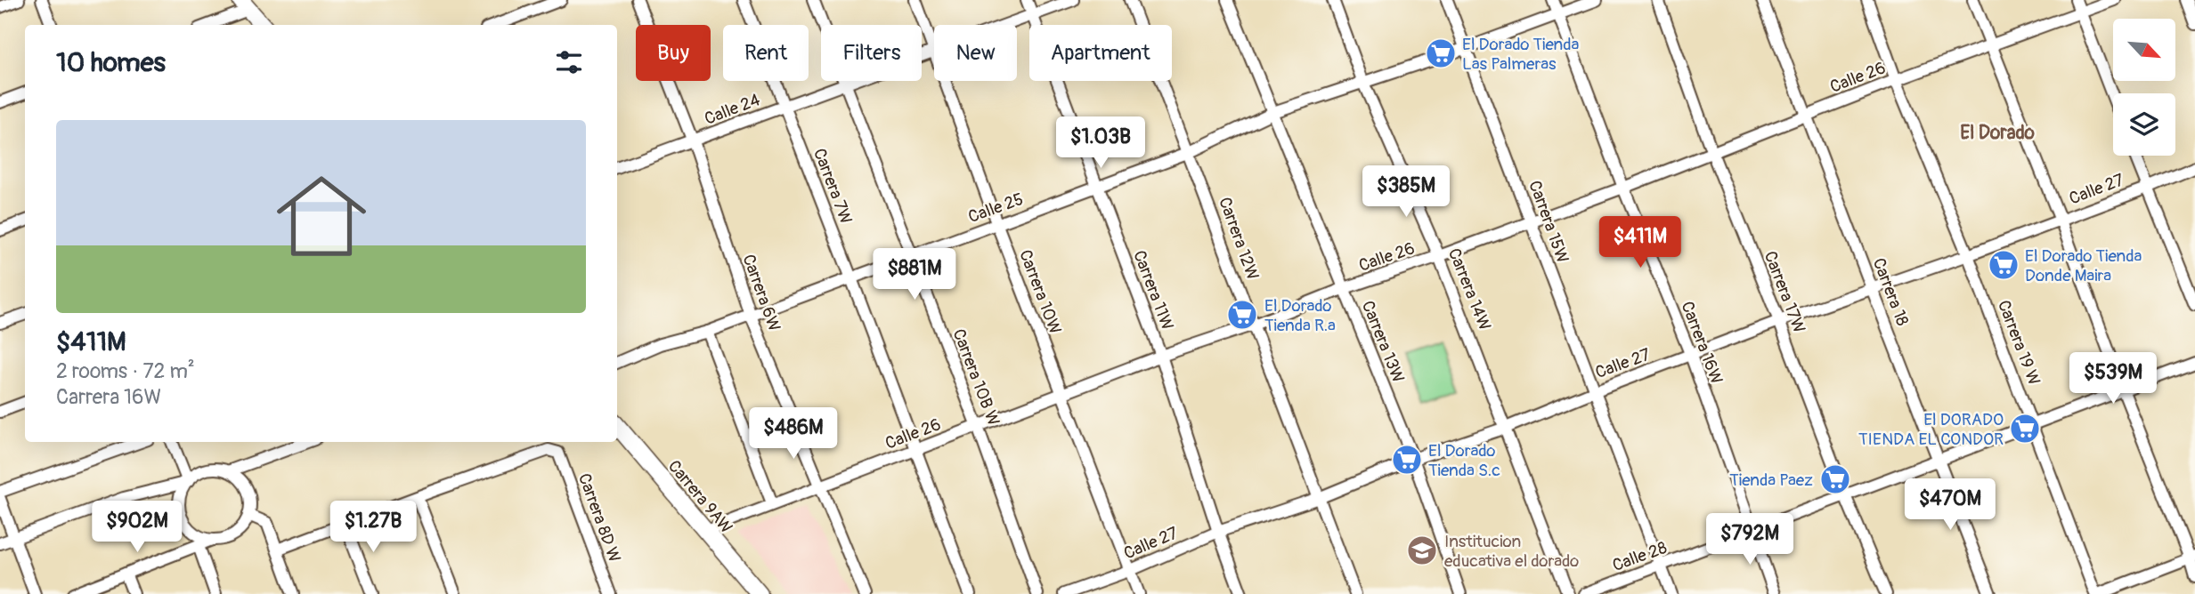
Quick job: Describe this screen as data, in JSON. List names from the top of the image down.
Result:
{
  "streets": {
    "main road": ["Carrera 9AW"],
    "street": [
      "Calle 26",
      "Calle 24",
      "Carrera 7W",
      "Calle 27",
      "Calle 25",
      "Carrera 15W",
      "Carrera 12W",
      "Carrera 14W",
      "Carrera 11W",
      "Carrera 10W",
      "Carrera 17W",
      "Carrera 18",
      "Carrera 6W",
      "Carrera 13W",
      "Carrera 16W",
      "Carrera 19 W",
      "Carrera 10B W",
      "Carrera 8D W",
      "Calle 28"
    ]
  },
  "crossings": [
    ["Calle 26", "Carrera 7W"],
    ["Calle 26", "Carrera 15W"],
    ["Calle 26", "Carrera 12W"],
    ["Calle 26", "Carrera 14W"],
    ["Calle 26", "Carrera 11W"],
    ["Calle 26", "Carrera 10W"],
    ["Calle 26", "Carrera 17W"],
    ["Calle 26", "Carrera 18"],
    ["Calle 26", "Carrera 6W"],
    ["Calle 26", "Carrera 13W"],
    ["Calle 26", "Carrera 16W"],
    ["Calle 26", "Carrera 19 W"],
    ["Calle 26", "Carrera 10B W"],
    ["Calle 26", "Carrera 9AW"],
    ["Calle 24", "Carrera 7W"],
    ["Calle 24", "Carrera 11W"],
    ["Calle 24", "Carrera 6W"],
    ["Calle 24", "Carrera 10B W"],
    ["Carrera 7W", "Calle 25"],
    ["Calle 27", "Carrera 15W"],
    ["Calle 27", "Carrera 12W"],
    ["Calle 27", "Carrera 14W"],
    ["Calle 27", "Carrera 11W"],
    ["Calle 27", "Carrera 10W"],
    ["Calle 27", "Carrera 17W"],
    ["Calle 27", "Carrera 18"],
    ["Calle 27", "Carrera 13W"],
    ["Calle 27", "Carrera 16W"],
    ["Calle 27", "Carrera 19 W"],
    ["Calle 25", "Carrera 15W"],
    ["Calle 25", "Carrera 12W"],
    ["Calle 25", "Carrera 14W"],
    ["Calle 25", "Carrera 11W"],
    ["Calle 25", "Carrera 10W"],
    ["Calle 25", "Carrera 6W"],
    ["Calle 25", "Carrera 13W"],
    ["Calle 25", "Carrera 16W"],
    ["Calle 25", "Carrera 10B W"],
    ["Carrera 15W", "Calle 28"],
    ["Carrera 17W", "Calle 28"],
    ["Carrera 18", "Calle 28"],
    ["Carrera 16W", "Calle 28"],
    ["Carrera 19 W", "Calle 28"]
  ],
  "districts": ["El Dorado"],
  "places": {
    "supermarket": [
      "El Dorado Tienda Las Palmeras",
      "El Dorado Tienda Donde Maira",
      "El Dorado Tienda R.a",
      "El DORADO TIENDA EL CONDOR",
      "El Dorado Tienda S.c",
      "Tienda Paez"
    ],
    "school or university": ["Institucion educativa el dorado"]
  },
  "north": "bottom right",
  "page": {
    "chip": [
      "Buy",
      "Rent",
      "Filters",
      "New",
      "Apartment"
    ],
    "heading": "10 homes",
    "list": [
      {
        "name": "$411M",
        "note": "2 rooms · 72 m² · Carrera 16W"
      }
    ],
    "price": [
      "$1.03B",
      "$385M",
      "$411M",
      "$881M",
      "$539M",
      "$486M",
      "$470M",
      "$902M",
      "$1.27B",
      "$792M"
    ]
  }
}
